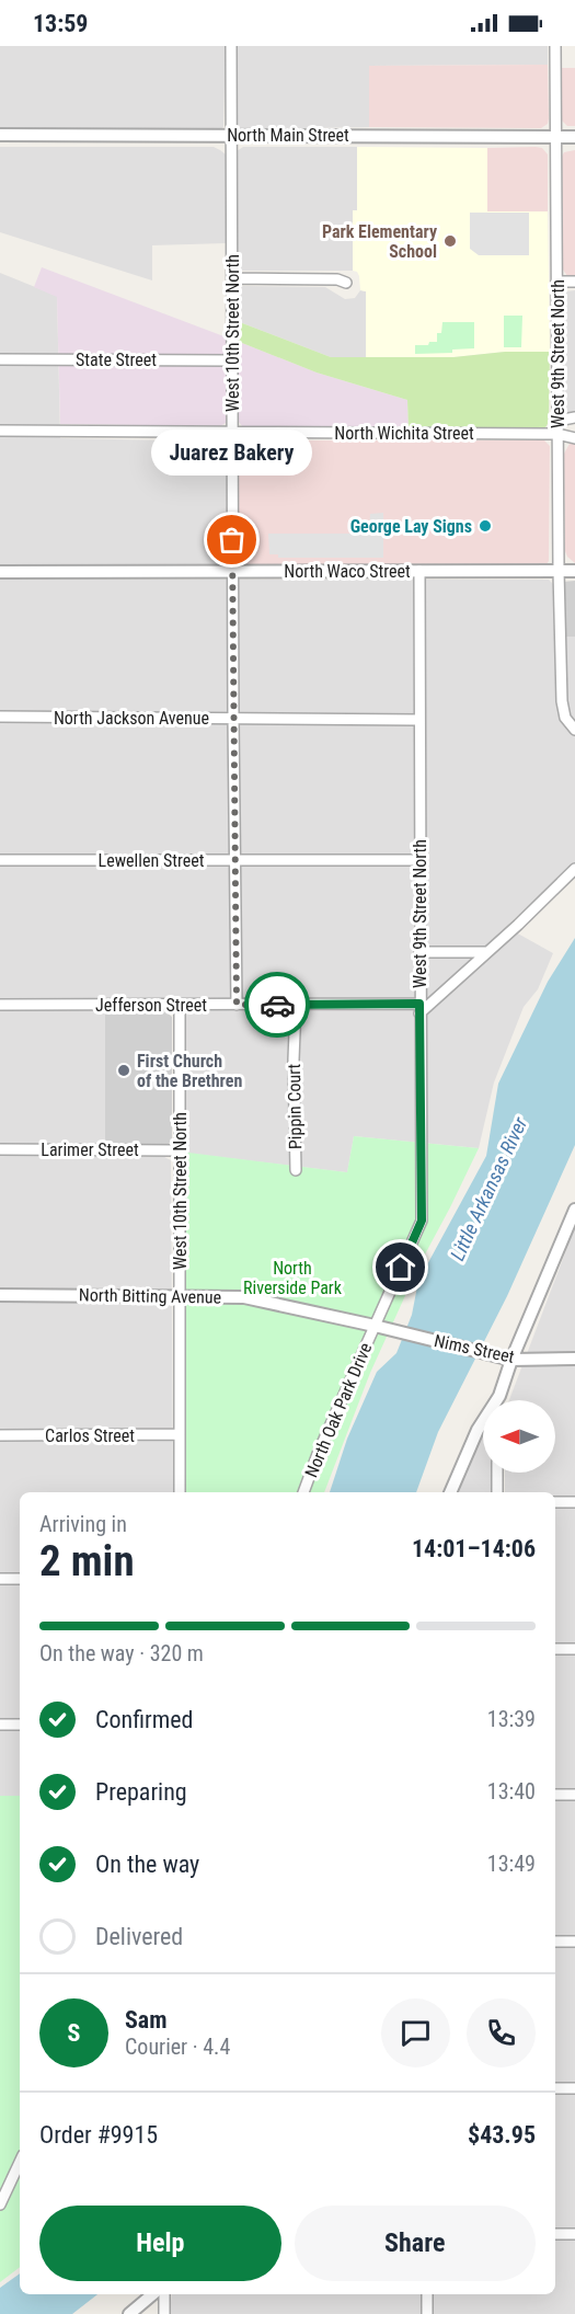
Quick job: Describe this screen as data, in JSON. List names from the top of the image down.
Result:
{
  "streets": {
    "street": [
      "North Main Street",
      "West 10th Street North",
      "West 9th Street North",
      "State Street",
      "North Wichita Street",
      "North Waco Street",
      "North Jackson Avenue",
      "Lewellen Street",
      "Jefferson Street",
      "Pippin Court",
      "Larimer Street",
      "North Bitting Avenue",
      "Nims Street",
      "North Oak Park Drive",
      "Carlos Street"
    ]
  },
  "crossings": [
    ["North Main Street", "West 10th Street North"],
    ["North Main Street", "West 9th Street North"],
    ["West 10th Street North", "State Street"],
    ["West 10th Street North", "North Wichita Street"],
    ["West 10th Street North", "North Waco Street"],
    ["West 10th Street North", "North Jackson Avenue"],
    ["West 10th Street North", "Lewellen Street"],
    ["West 10th Street North", "Jefferson Street"],
    ["West 10th Street North", "Larimer Street"],
    ["West 10th Street North", "North Bitting Avenue"],
    ["West 10th Street North", "Carlos Street"],
    ["West 9th Street North", "North Wichita Street"],
    ["West 9th Street North", "North Waco Street"],
    ["West 9th Street North", "North Jackson Avenue"],
    ["West 9th Street North", "Lewellen Street"],
    ["West 9th Street North", "Jefferson Street"],
    ["West 9th Street North", "North Bitting Avenue"],
    ["West 9th Street North", "Nims Street"],
    ["West 9th Street North", "North Oak Park Drive"],
    ["Jefferson Street", "Pippin Court"],
    ["North Bitting Avenue", "Nims Street"],
    ["North Bitting Avenue", "North Oak Park Drive"],
    ["Nims Street", "North Oak Park Drive"]
  ],
  "water": ["Little Arkansas River"],
  "parks": ["North Riverside Park"],
  "places": [
    "Park Elementary School",
    "George Lay Signs",
    "Juarez Bakery",
    "First Church of the Brethren"
  ],
  "north": "left",
  "page": {
    "status": "13:59",
    "bubble": "Juarez Bakery",
    "heading": ["2 min", "Arriving in", "14:01–14:06"],
    "panel": [
      "Sam",
      "Courier · 4.4",
      "Order #9915",
      "$43.95"
    ],
    "bar": "On the way · 320 m",
    "list": [
      ["Confirmed", "13:39"],
      ["Preparing", "13:40"],
      ["On the way", "13:49"],
      "Delivered"
    ],
    "round": "S",
    "buttons": ["Help", "Share"]
  }
}
